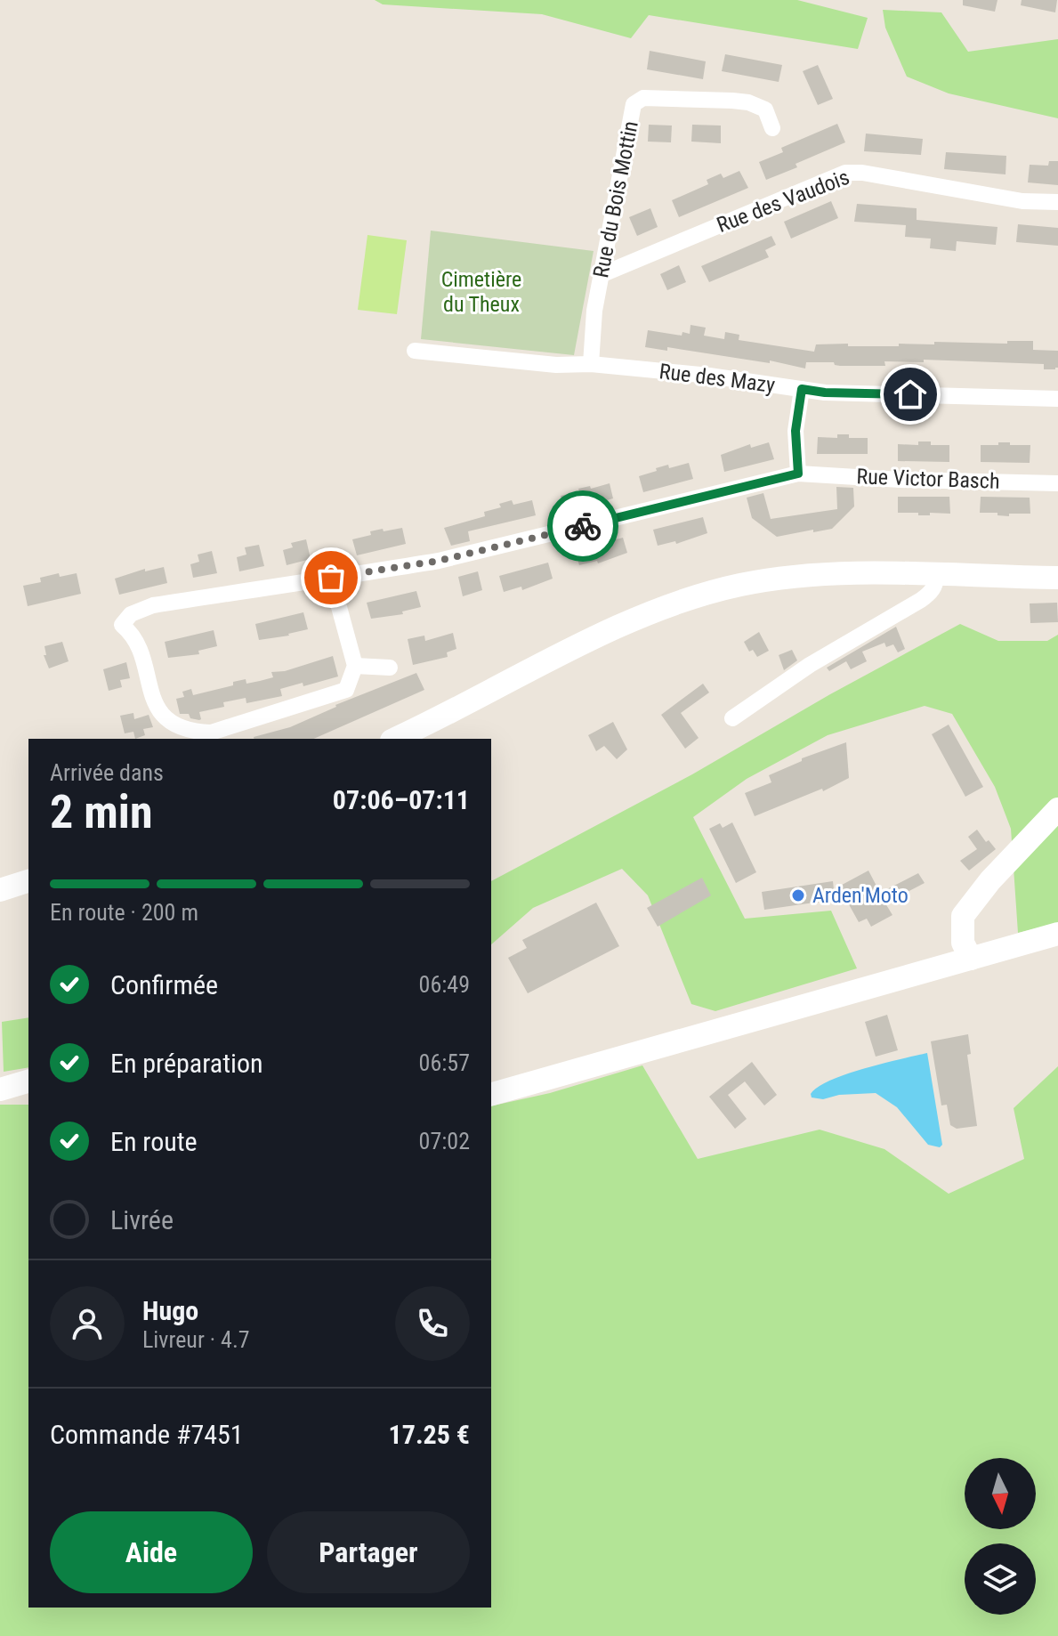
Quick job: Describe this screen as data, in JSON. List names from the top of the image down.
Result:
{
  "streets": {
    "street": [
      "Rue du Bois Mottin",
      "Rue des Vaudois",
      "Rue des Mazy",
      "Rue Victor Basch"
    ]
  },
  "crossings": [
    ["Rue du Bois Mottin", "Rue des Vaudois"],
    ["Rue du Bois Mottin", "Rue des Mazy"]
  ],
  "parks": ["Cimetière du Theux"],
  "places": ["Arden'Moto"],
  "north": "bottom",
  "page": {
    "heading": ["2 min", "Arrivée dans", "07:06–07:11"],
    "panel": [
      "Hugo",
      "Livreur · 4.7",
      "Commande #7451",
      "17.25 €"
    ],
    "bar": "En route · 200 m",
    "list": [
      ["Confirmée", "06:49"],
      ["En préparation", "06:57"],
      ["En route", "07:02"],
      "Livrée"
    ],
    "buttons": ["Aide", "Partager"]
  }
}
